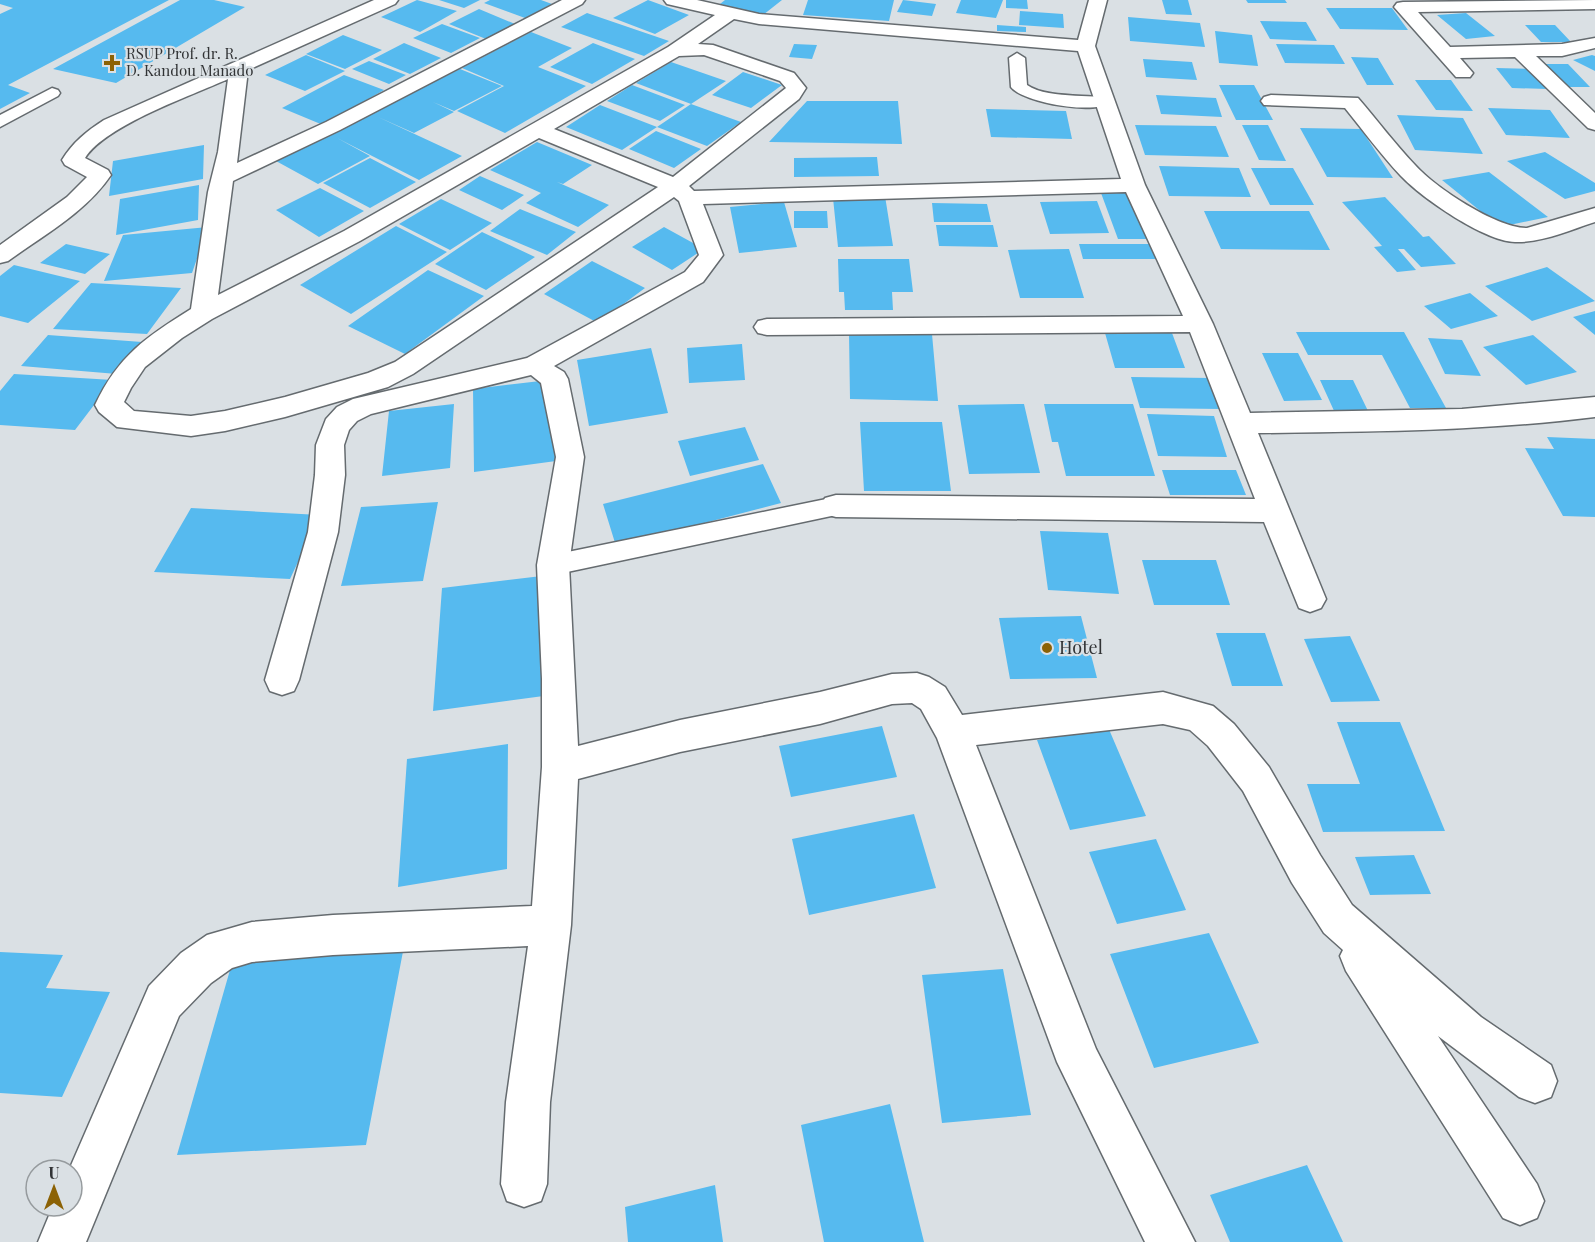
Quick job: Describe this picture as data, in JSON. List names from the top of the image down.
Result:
{
  "places": {
    "health": ["RSUP Prof. dr. R. D. Kandou Manado"],
    "other": ["Hotel"]
  },
  "north": "top"
}
